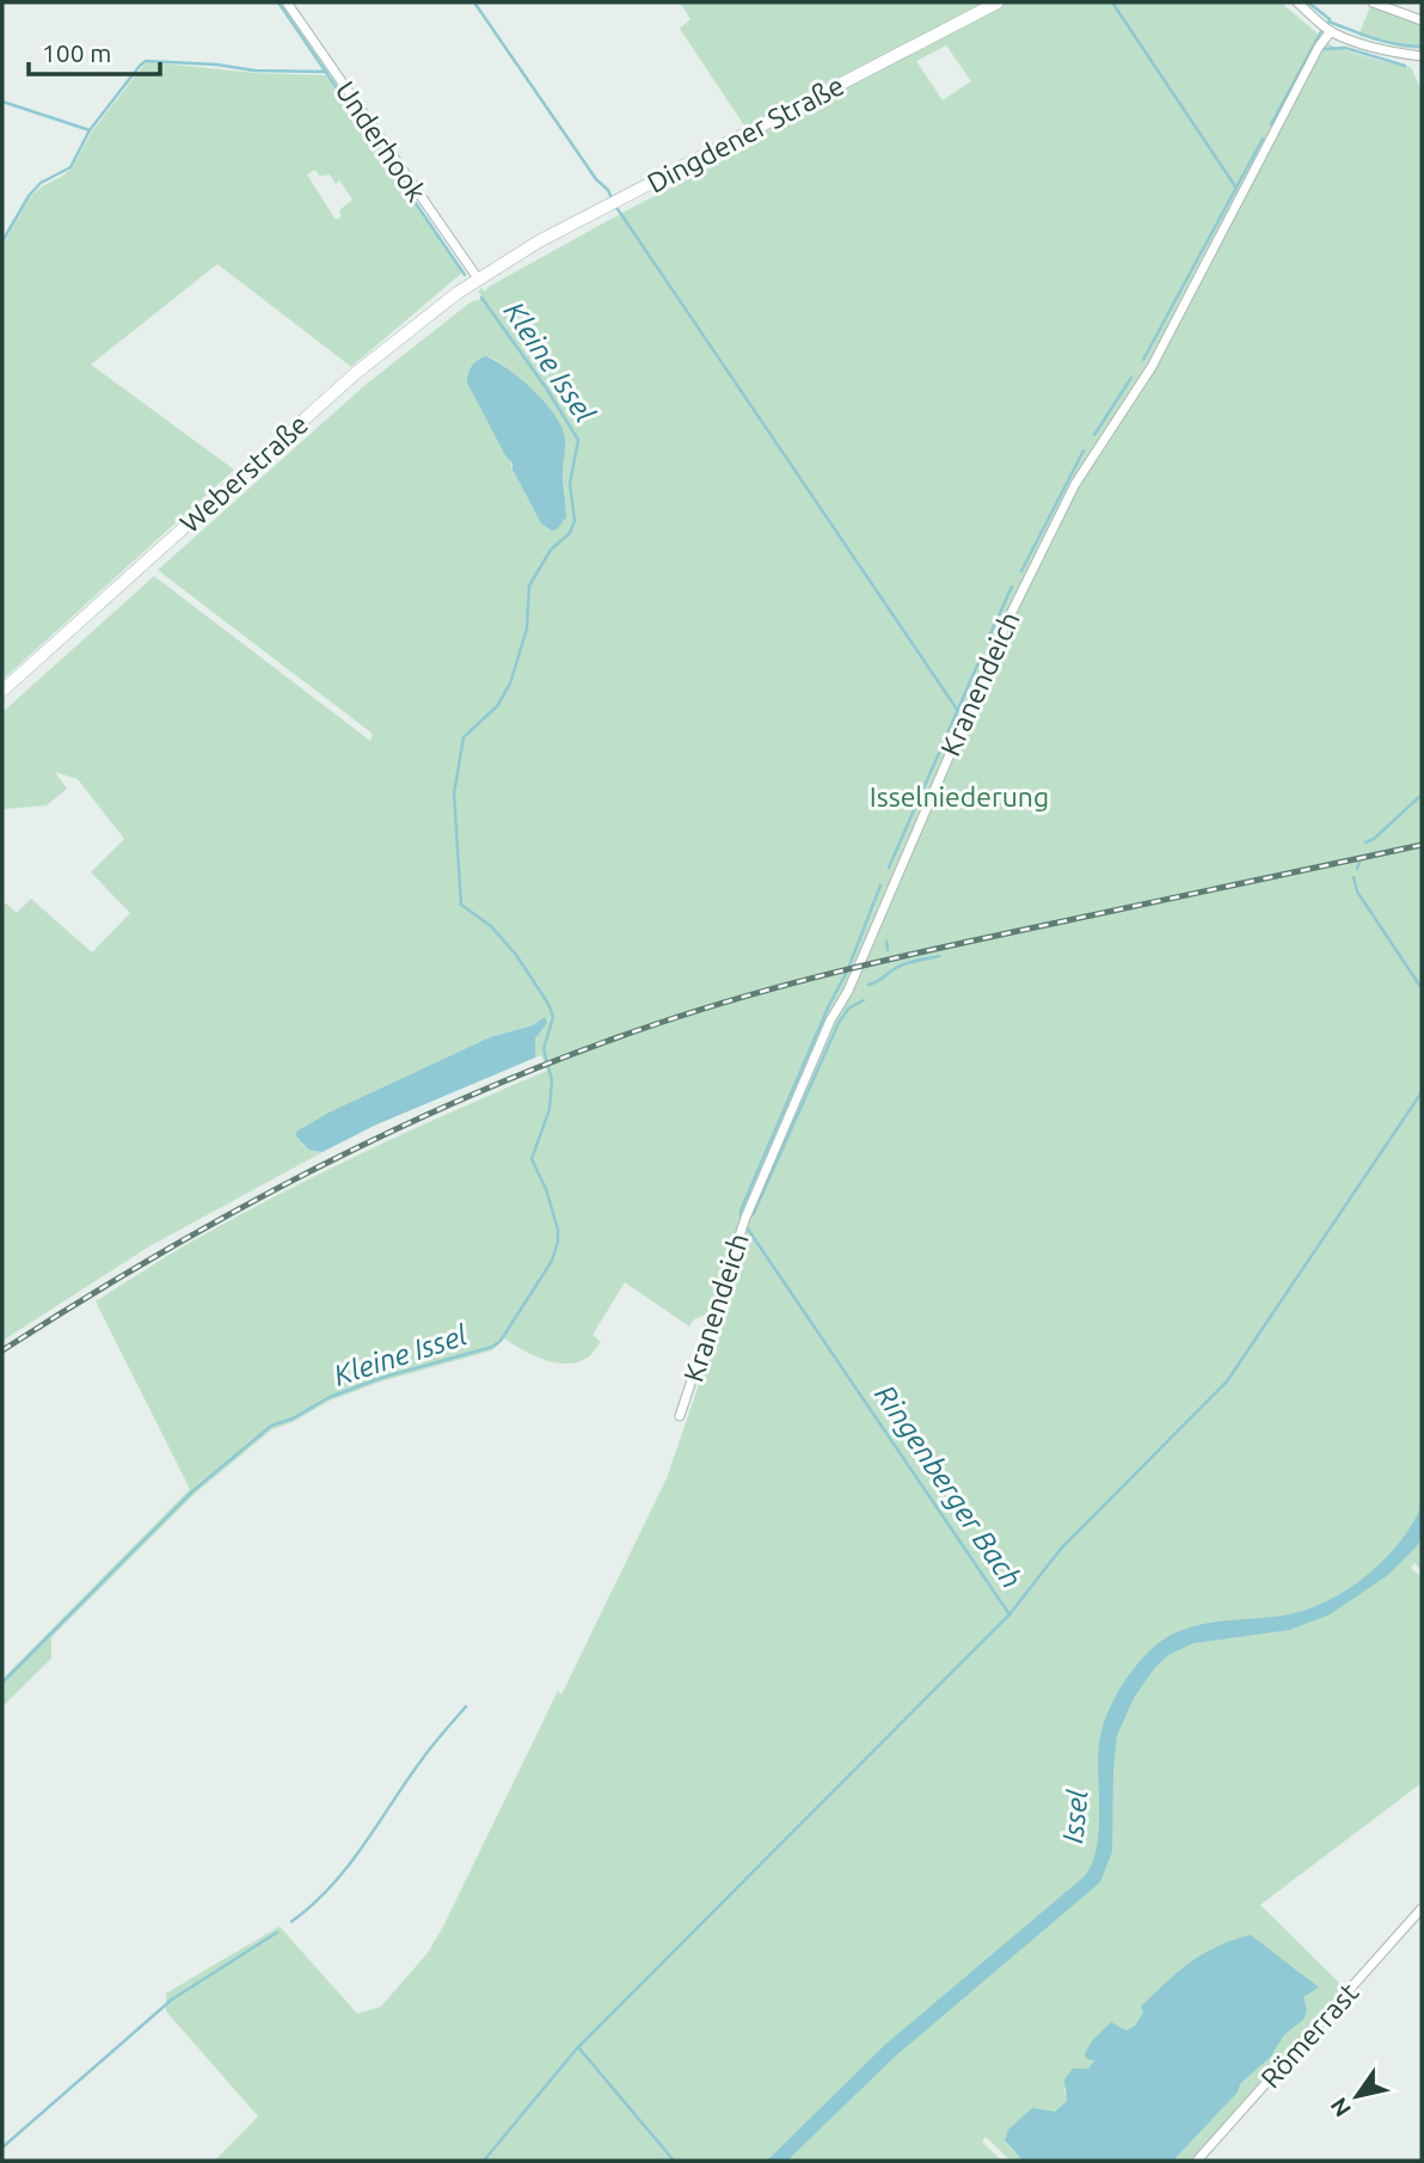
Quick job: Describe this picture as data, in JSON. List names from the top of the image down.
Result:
{
  "streets": {
    "main road": ["Dingdener Straße", "Weberstraße"],
    "street": ["Underhook", "Kranendeich", "Römerrast"]
  },
  "crossings": [
    ["Dingdener Straße", "Weberstraße"],
    ["Underhook", "Weberstraße"]
  ],
  "water": ["Kleine Issel", "Ringenberger Bach", "Issel"],
  "parks": ["Isselniederung"],
  "scale_bar": "100 m",
  "north": "bottom left"
}
